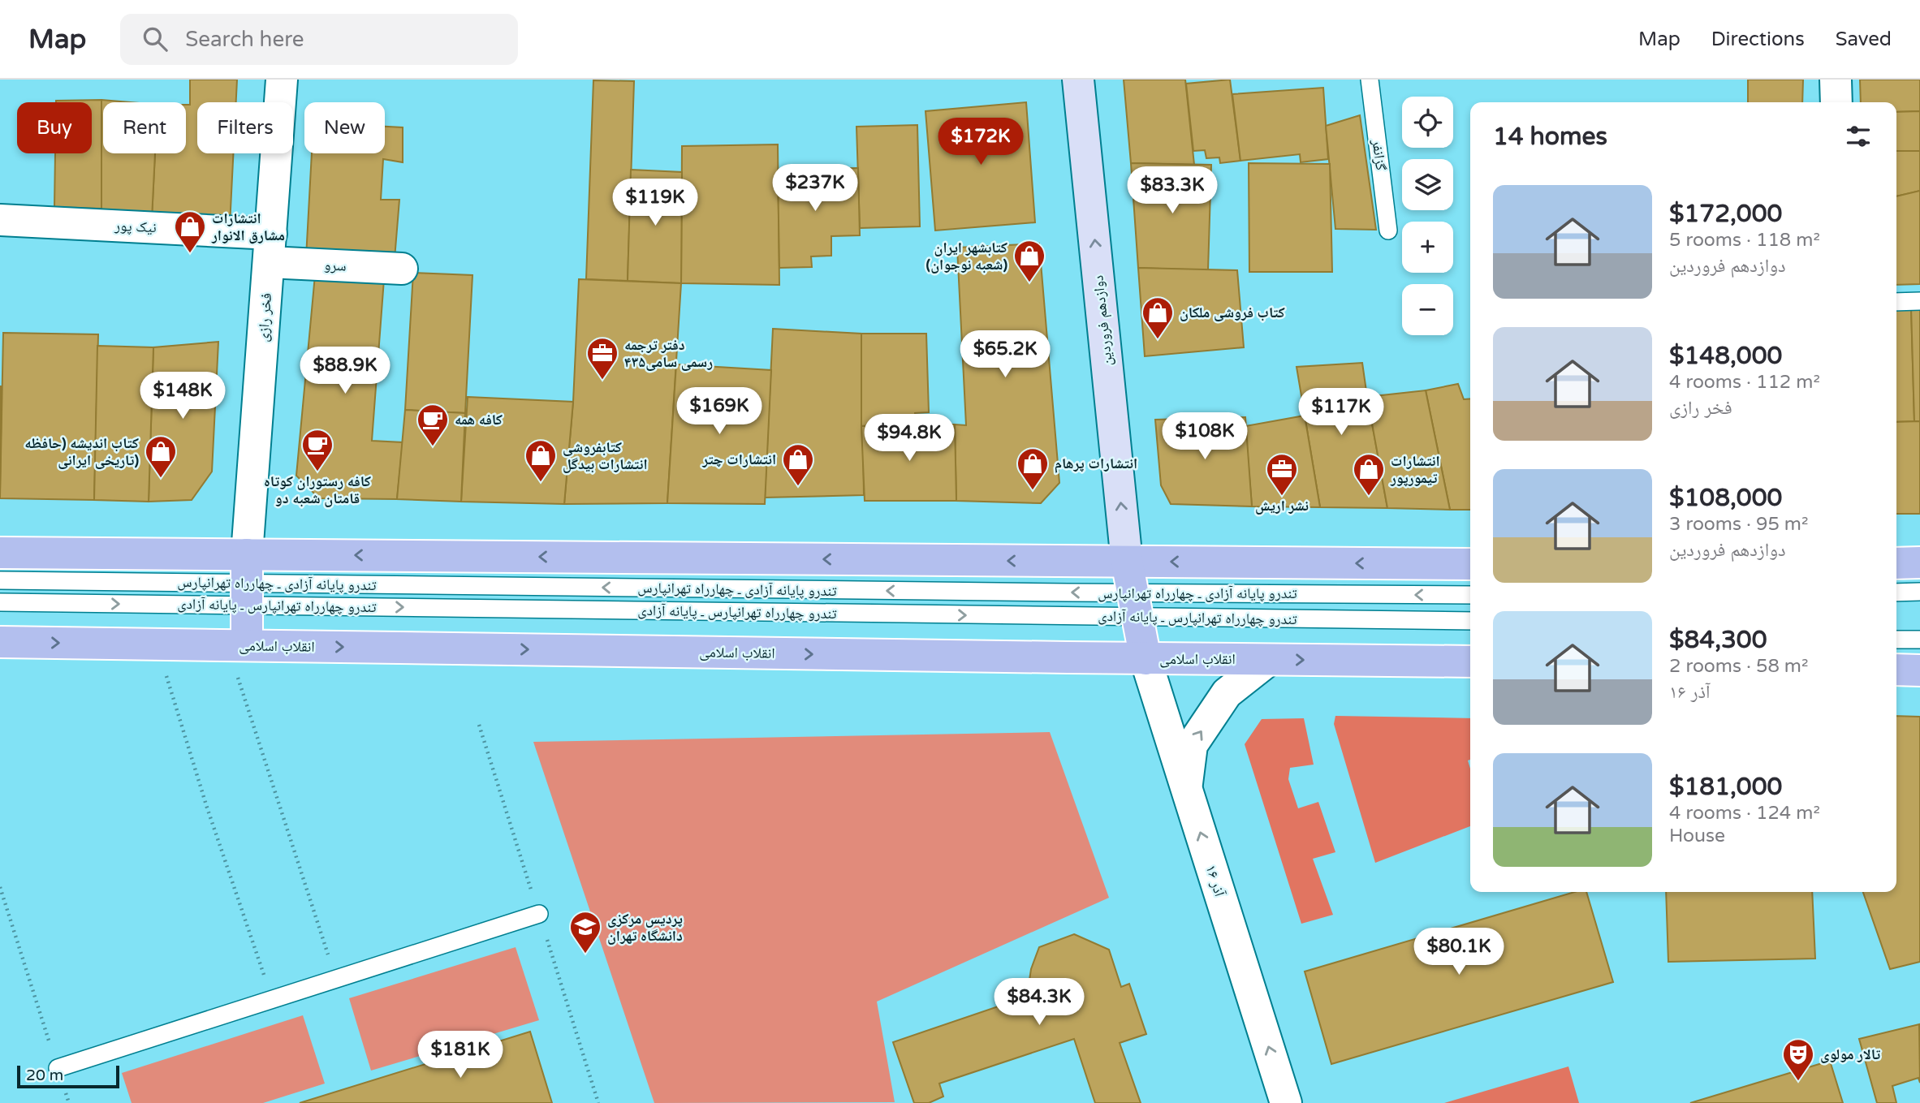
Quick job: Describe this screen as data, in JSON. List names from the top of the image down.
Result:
{
  "streets": {
    "main road": ["دوازدهم فروردین", "انقلاب اسلامی"],
    "street": [
      "نیک پور",
      "سرو",
      "فخر رازی",
      "۱۶ آذر"
    ],
    "lane": ["گزانفر", "تندرو پایانه آزادی ـ چهارراه تهرانپارس", "تندرو چهارراه تهرانپارس ـ پایانه آزادی"]
  },
  "crossings": [
    ["نیک پور", "سرو"],
    ["نیک پور", "فخر رازی"],
    ["سرو", "فخر رازی"],
    ["فخر رازی", "تندرو پایانه آزادی ـ چهارراه تهرانپارس"],
    ["فخر رازی", "تندرو چهارراه تهرانپارس ـ پایانه آزادی"],
    ["تندرو پایانه آزادی ـ چهارراه تهرانپارس", "تندرو چهارراه تهرانپارس ـ پایانه آزادی"],
    ["انقلاب اسلامی", "۱۶ آذر"]
  ],
  "one_way": [
    "دوازدهم فروردین",
    "تندرو پایانه آزادی ـ چهارراه تهرانپارس",
    "تندرو چهارراه تهرانپارس ـ پایانه آزادی",
    "۱۶ آذر"
  ],
  "places": {
    "shop": [
      "انتشارات مشارق الانوار",
      "کتابشهر ایران (شعبه نوجوان)",
      "کتاب فروشی ملکان",
      "کتاب اندیشه (حافظه تاریخی ایرانی)",
      "کتابفروشی انتشارات بیدگل",
      "انتشارات چتر",
      "انتشارات پرهام",
      "انتشارات تیمورپور"
    ],
    "office": ["دفتر ترجمه رسمی سامی۴۳۵", "نشر اریش"],
    "cafe": ["کافه همه", "کافه رستوران کوتاه قامتان شعبه دو"],
    "school or university": ["پردیس مرکزی دانشگاه‌ تهران"],
    "theatre": ["تالار مولوی"]
  },
  "scale_bar": "20 m",
  "page": {
    "header": "Map",
    "search": "Search here",
    "nav": ["Map", "Directions", "Saved"],
    "map_buttons": ["+", "−"],
    "chip": [
      "Buy",
      "Rent",
      "Filters",
      "New"
    ],
    "heading": "14 homes",
    "price": [
      "$172K",
      "$237K",
      "$83.3K",
      "$119K",
      "$65.2K",
      "$88.9K",
      "$148K",
      "$169K",
      "$117K",
      "$108K",
      "$94.8K",
      "$80.1K",
      "$84.3K",
      "$181K"
    ],
    "list": [
      {
        "name": "$172,000",
        "note": "5 rooms · 118 m² · دوازدهم فروردین"
      },
      {
        "name": "$148,000",
        "note": "4 rooms · 112 m² · فخر رازی"
      },
      {
        "name": "$108,000",
        "note": "3 rooms · 95 m² · دوازدهم فروردین"
      },
      {
        "name": "$84,300",
        "note": "2 rooms · 58 m² · ۱۶ آذر"
      },
      {
        "name": "$181,000",
        "note": "4 rooms · 124 m² · House"
      }
    ],
    "scale": "20 m"
  }
}
